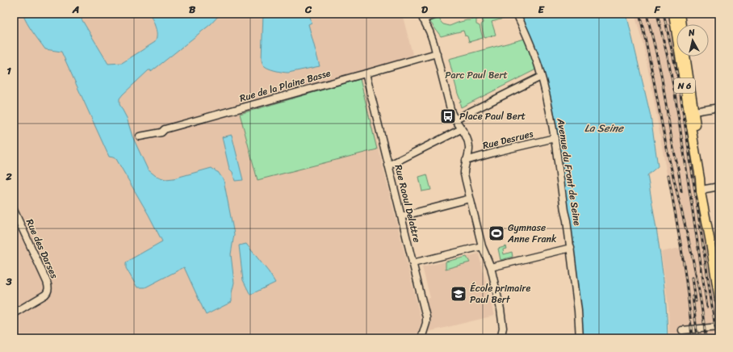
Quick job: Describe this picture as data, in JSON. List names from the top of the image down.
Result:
{
  "streets": {
    "main road": ["N 6"],
    "street": [
      "Rue de la Plaine Basse",
      "Rue Desrues",
      "Avenue du Front de Seine",
      "Rue Raoul Delattre",
      "Rue des Darses"
    ]
  },
  "crossings": [
    ["Rue de la Plaine Basse", "Rue Raoul Delattre"],
    ["Rue Desrues", "Avenue du Front de Seine"]
  ],
  "water": ["La Seine"],
  "parks": ["Parc Paul Bert"],
  "places": {
    "bus stop": ["Place Paul Bert"],
    "sports": ["Gymnase Anne Frank"],
    "school or university": ["École primaire Paul Bert"]
  },
  "north": "top",
  "grid": {
    "columns": [
      "A",
      "B",
      "C",
      "D",
      "E",
      "F"
    ],
    "rows": ["1", "2", "3"]
  }
}
